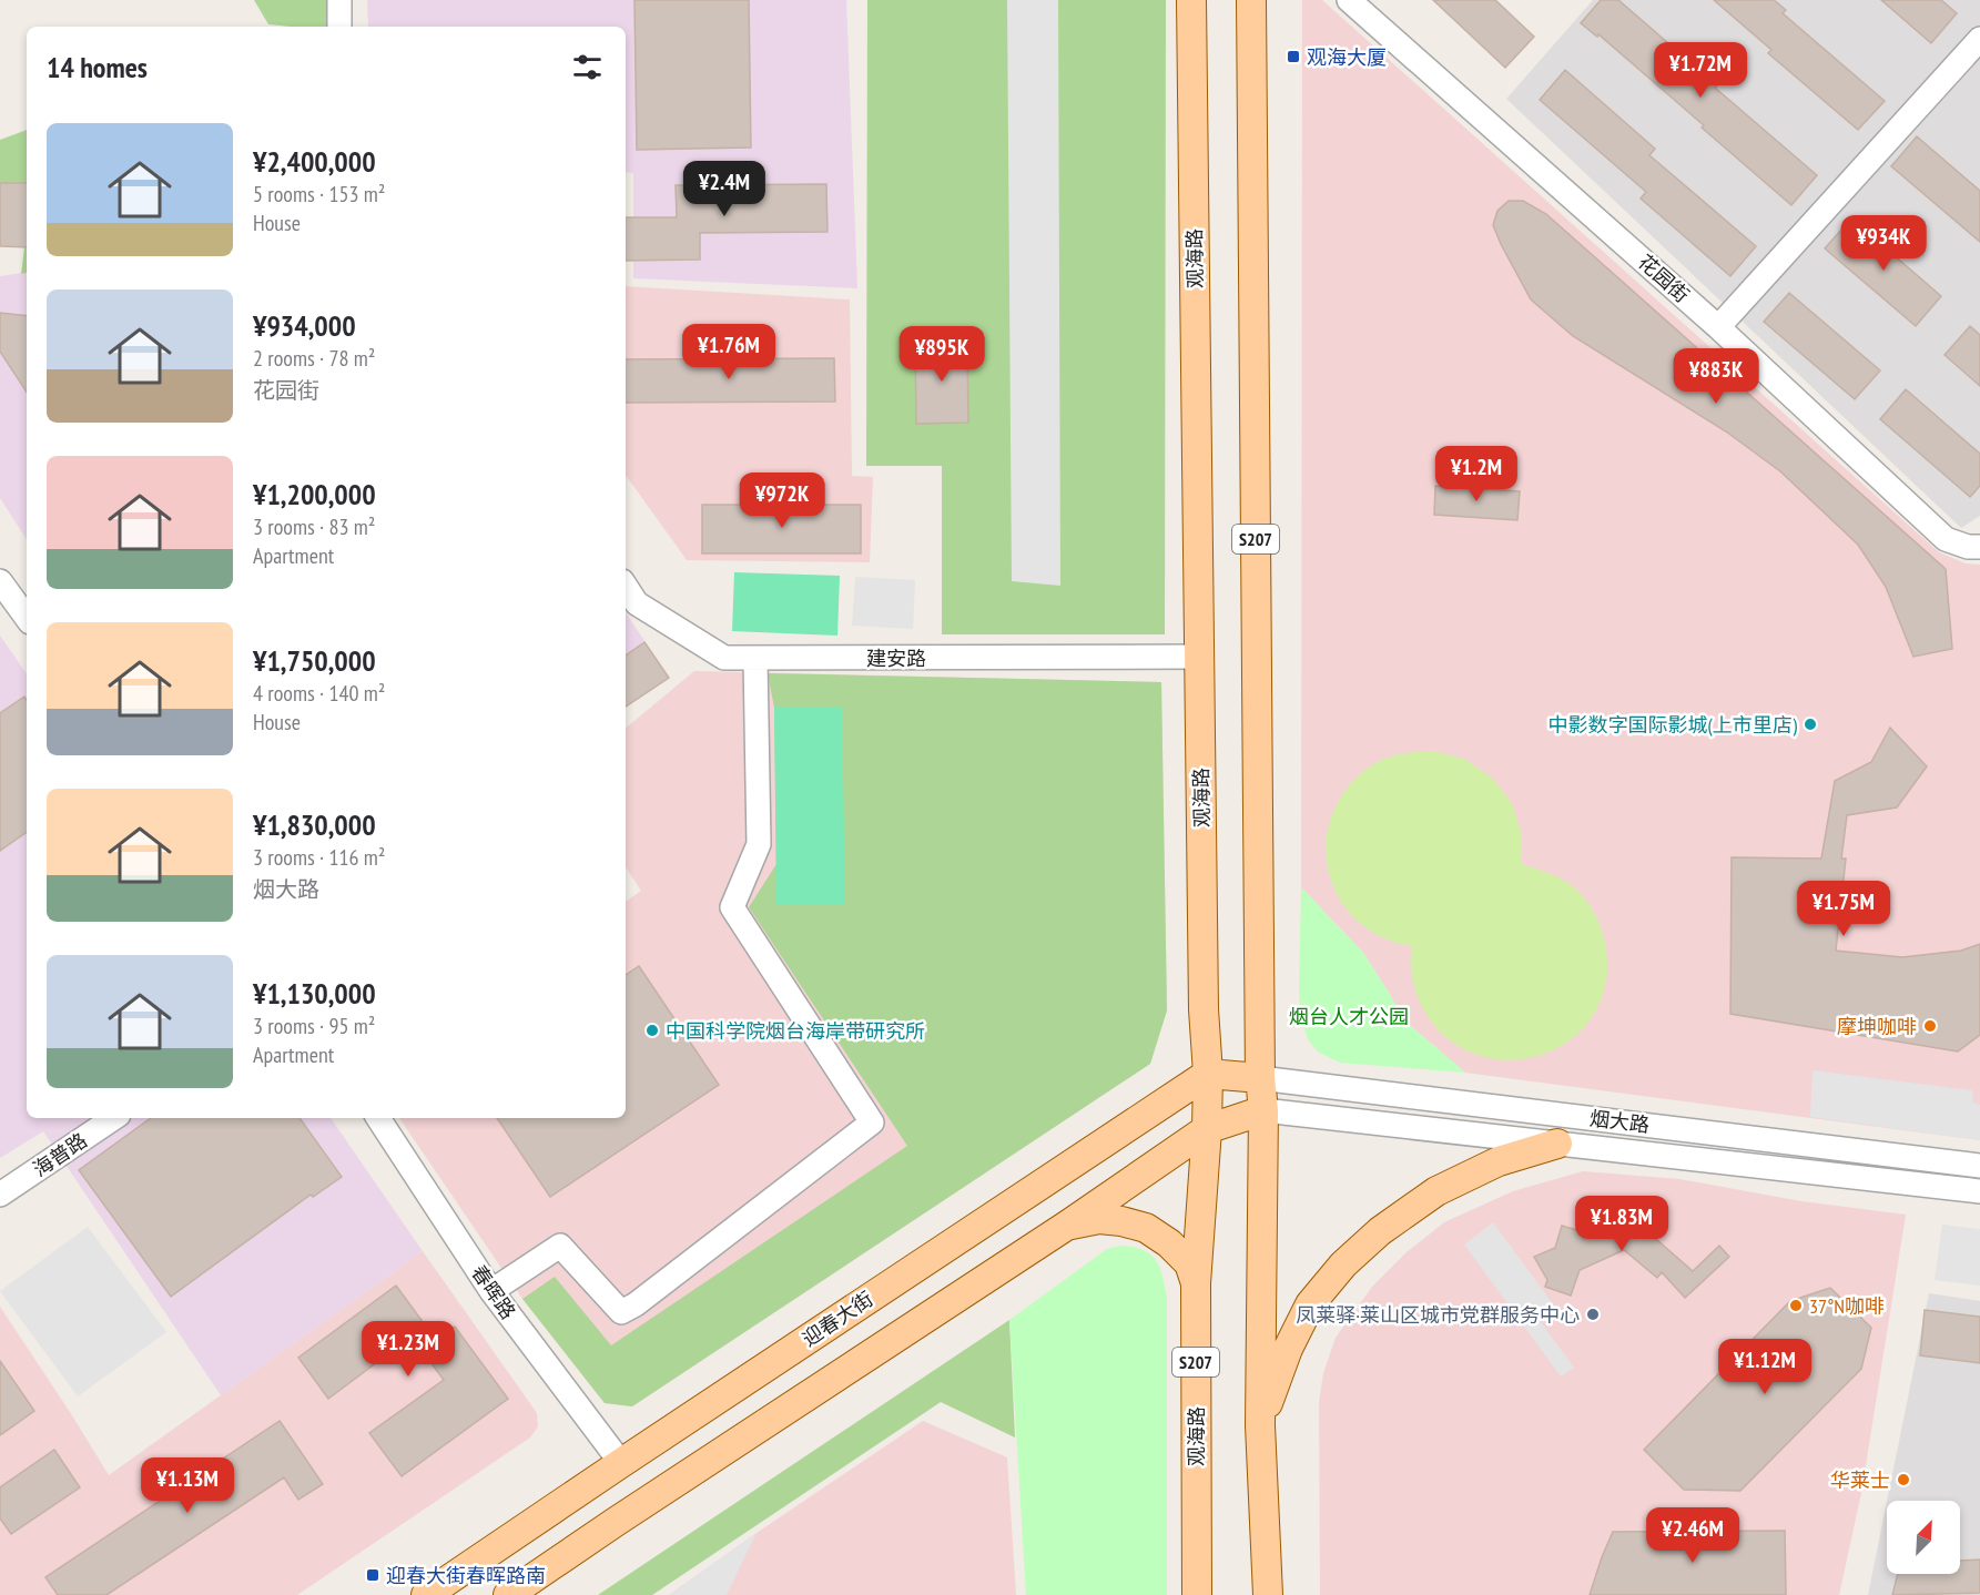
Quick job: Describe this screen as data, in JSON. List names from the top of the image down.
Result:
{
  "streets": {
    "main road": ["观海路", "S207", "迎春大街"],
    "street": [
      "花园街",
      "建安路",
      "烟大路",
      "海普路",
      "春晖路"
    ]
  },
  "crossings": [
    ["观海路", "建安路"],
    ["观海路", "迎春大街"],
    ["S207", "烟大路"],
    ["春晖路", "迎春大街"]
  ],
  "parks": ["烟台人才公园"],
  "places": {
    "transit": ["观海大厦", "迎春大街春晖路南"],
    "other": [
      "中影数字国际影城(上市里店)",
      "摩坤咖啡",
      "中国科学院烟台海岸带研究所",
      "37°N咖啡",
      "凤莱驿·莱山区城市党群服务中心",
      "华莱士"
    ]
  },
  "north": "top right",
  "page": {
    "heading": "14 homes",
    "price": [
      "¥1.72M",
      "¥2.4M",
      "¥934K",
      "¥1.76M",
      "¥895K",
      "¥883K",
      "¥1.2M",
      "¥972K",
      "¥1.75M",
      "¥1.83M",
      "¥1.23M",
      "¥1.12M",
      "¥1.13M",
      "¥2.46M"
    ],
    "list": [
      {
        "name": "¥2,400,000",
        "note": "5 rooms · 153 m² · House"
      },
      {
        "name": "¥934,000",
        "note": "2 rooms · 78 m² · 花园街"
      },
      {
        "name": "¥1,200,000",
        "note": "3 rooms · 83 m² · Apartment"
      },
      {
        "name": "¥1,750,000",
        "note": "4 rooms · 140 m² · House"
      },
      {
        "name": "¥1,830,000",
        "note": "3 rooms · 116 m² · 烟大路"
      },
      {
        "name": "¥1,130,000",
        "note": "3 rooms · 95 m² · Apartment"
      }
    ]
  }
}
